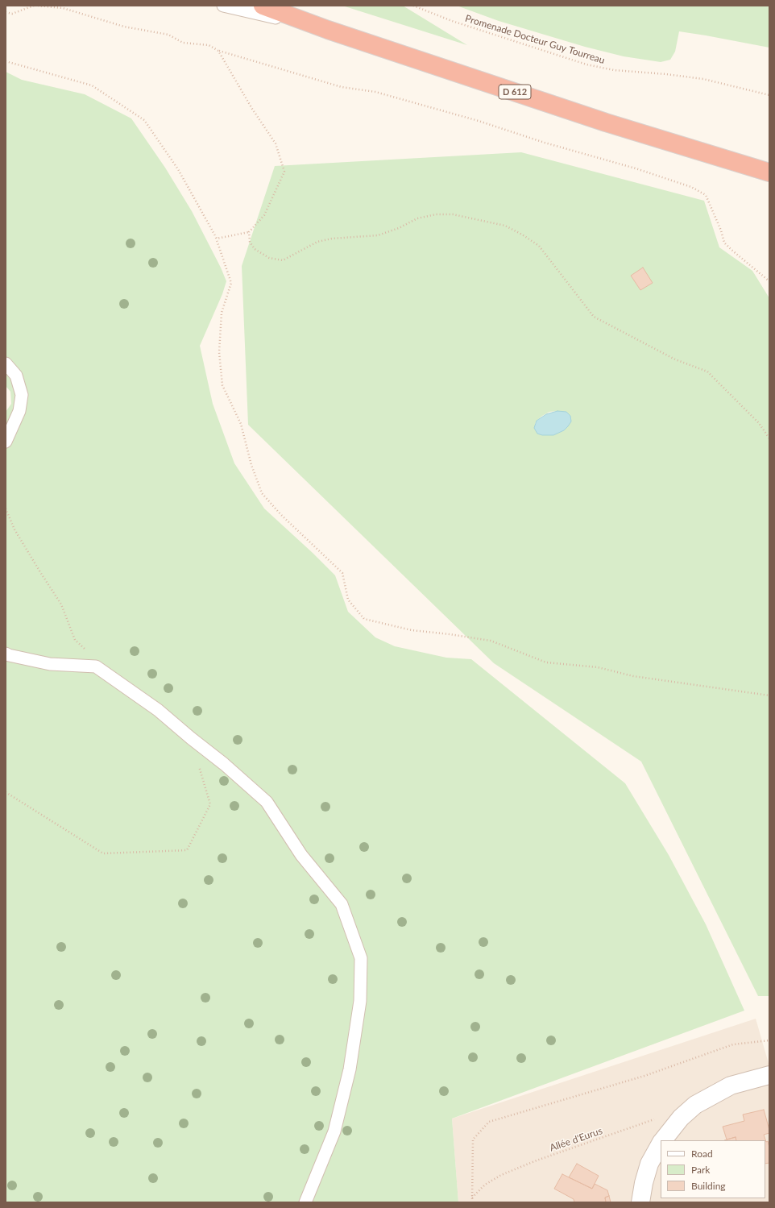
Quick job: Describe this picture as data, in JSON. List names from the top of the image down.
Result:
{
  "streets": {
    "highway": ["D 612"],
    "path": ["Promenade Docteur Guy Tourreau", "Allée d'Eurus"]
  },
  "legend": ["Road", "Park", "Building"]
}
